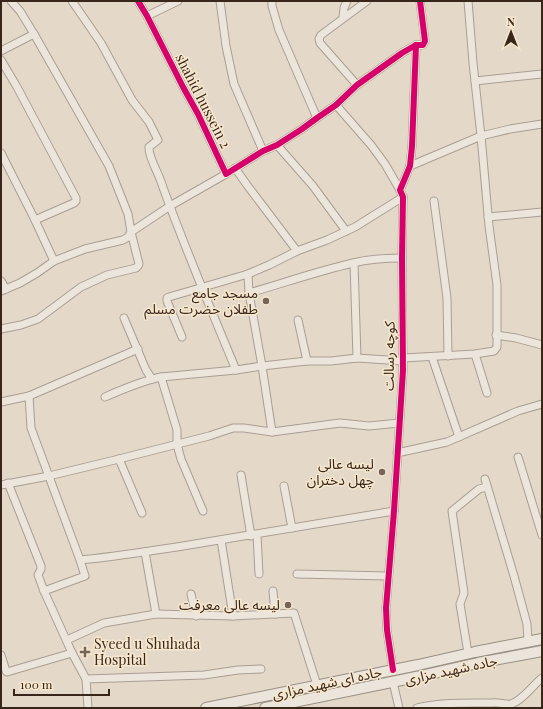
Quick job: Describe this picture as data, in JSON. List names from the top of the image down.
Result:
{
  "streets": {
    "main road": ["جاده شهید مزاری", "جاده ای شهید مزاری"],
    "street": ["shahid hussein 2", "کوچه رسالت"]
  },
  "crossings": [
    ["کوچه رسالت", "جاده ای شهید مزاری"]
  ],
  "places": {
    "other": ["مسجد جامع طفلان حضرت مسلم", "لیسه عالی چهل دختران", "لیسه عالی معرفت"],
    "health": ["Syeed u Shuhada Hospital"]
  },
  "scale_bar": "100 m",
  "north": "top"
}
